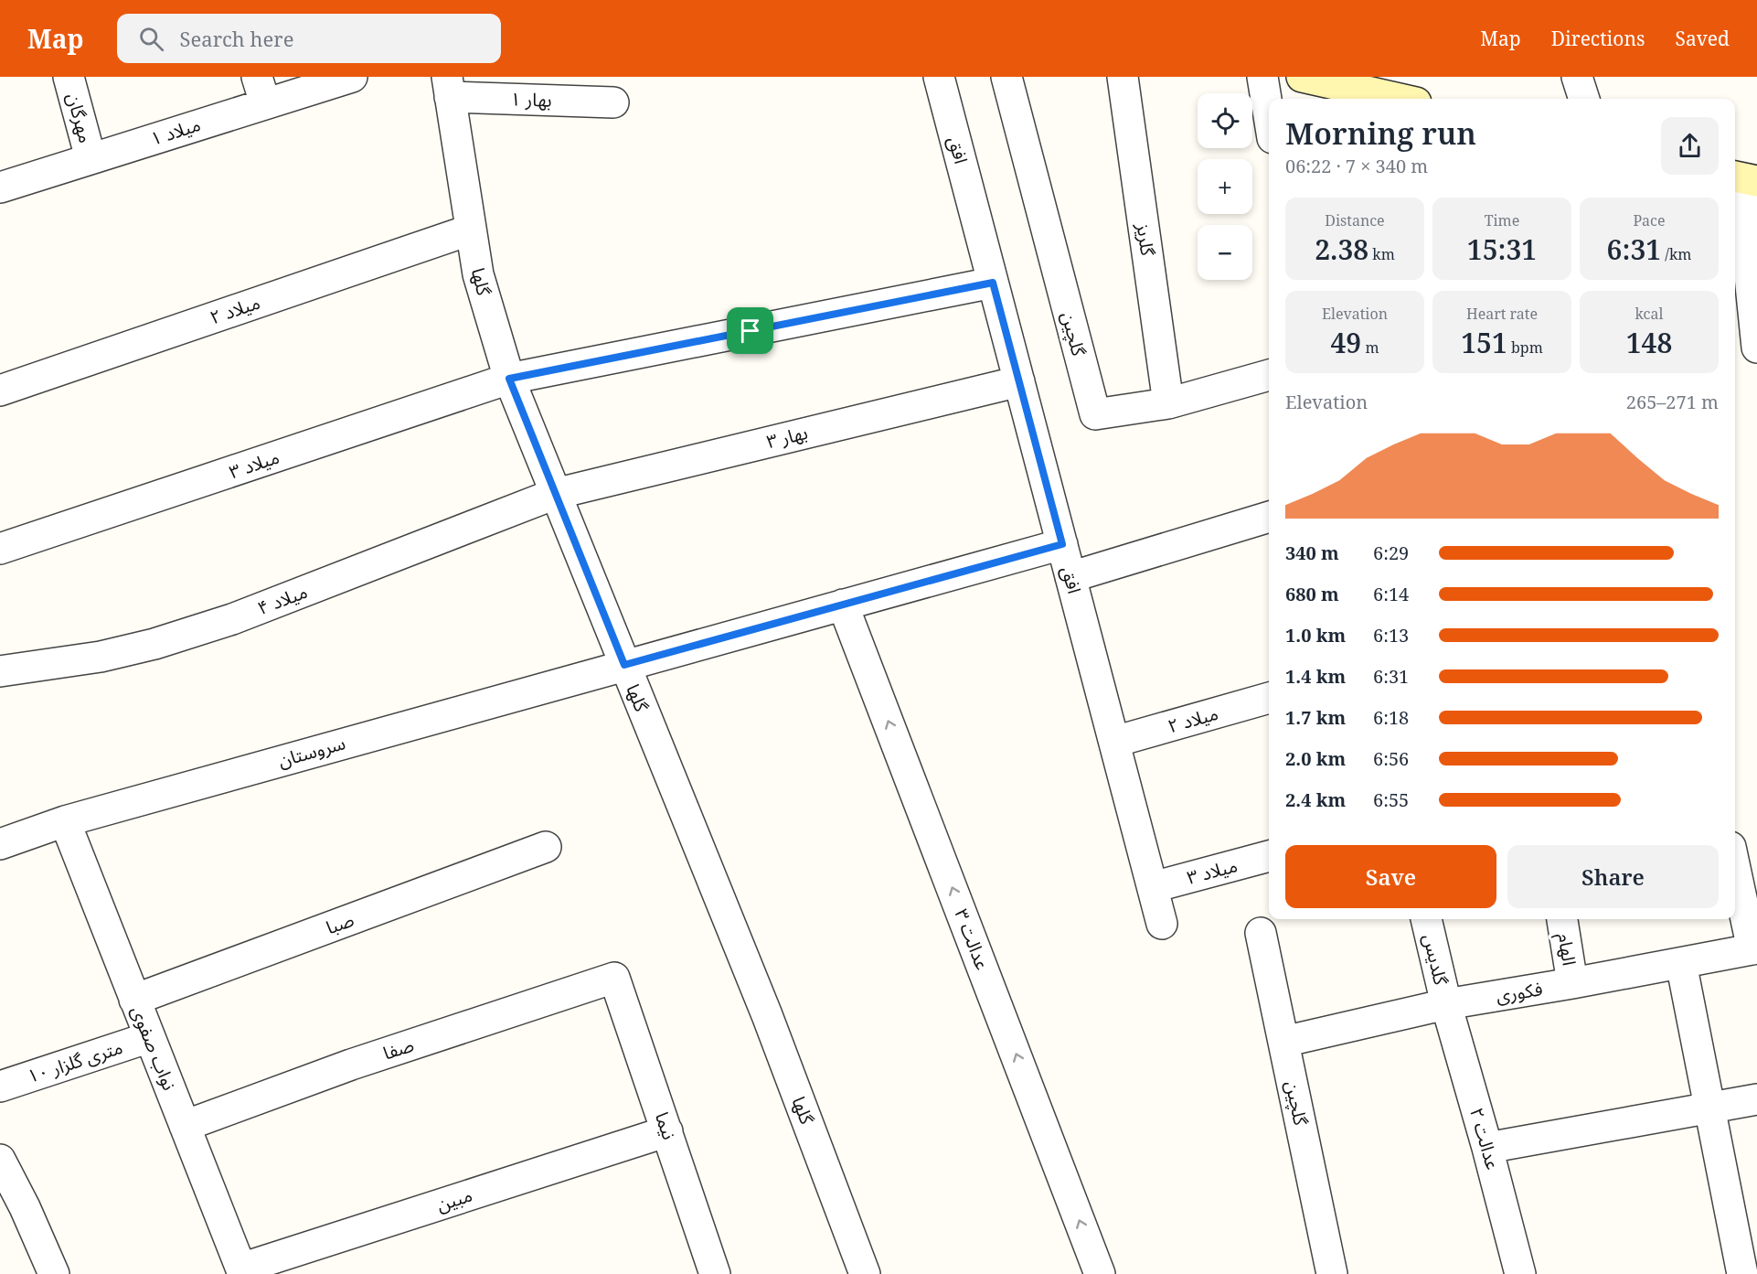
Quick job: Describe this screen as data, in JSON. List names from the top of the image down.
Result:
{
  "streets": {
    "street": [
      "بهار ۱",
      "مهرگان",
      "میلاد ۱",
      "افق",
      "گلریز",
      "گلها",
      "میلاد ۲",
      "گلچین",
      "بهار ۳",
      "میلاد ۳",
      "میلاد ۴",
      "سروستان",
      "صبا",
      "عدالت ۳",
      "الهام",
      "گلدیس",
      "فکوری",
      "نواب صفوی",
      "صفا",
      "۱۰ متری گلزار",
      "نیما",
      "عدالت ۲",
      "مبین"
    ]
  },
  "crossings": [
    ["بهار ۱", "گلها"],
    ["مهرگان", "میلاد ۱"],
    ["افق", "میلاد ۲"],
    ["افق", "بهار ۳"],
    ["افق", "میلاد ۳"],
    ["افق", "سروستان"],
    ["گلریز", "گلچین"],
    ["گلها", "میلاد ۲"],
    ["گلها", "بهار ۳"],
    ["گلها", "میلاد ۳"],
    ["گلها", "میلاد ۴"],
    ["گلها", "سروستان"],
    ["گلچین", "فکوری"],
    ["بهار ۳", "میلاد ۴"],
    ["سروستان", "عدالت ۳"],
    ["سروستان", "نواب صفوی"],
    ["صبا", "نواب صفوی"],
    ["الهام", "فکوری"],
    ["گلدیس", "فکوری"],
    ["گلدیس", "عدالت ۲"],
    ["فکوری", "عدالت ۲"],
    ["نواب صفوی", "صفا"],
    ["نواب صفوی", "۱۰ متری گلزار"],
    ["نواب صفوی", "مبین"],
    ["صفا", "نیما"],
    ["نیما", "مبین"]
  ],
  "one_way": ["عدالت ۳"],
  "page": {
    "header": "Map",
    "search": "Search here",
    "nav": ["Map", "Directions", "Saved"],
    "map_buttons": ["+", "−"],
    "heading": ["Morning run", "06:22 · 7 × 340 m"],
    "stats": [
      ["Distance", "2.38 km"],
      ["Time", "15:31"],
      ["Pace", "6:31 /km"],
      ["Elevation", "49 m"],
      ["Heart rate", "151 bpm"],
      ["kcal", "148"]
    ],
    "chart": ["Elevation", "265–271 m"],
    "list": [
      {
        "name": "340 m",
        "note": "6:29"
      },
      {
        "name": "680 m",
        "note": "6:14"
      },
      {
        "name": "1.0 km",
        "note": "6:13"
      },
      {
        "name": "1.4 km",
        "note": "6:31"
      },
      {
        "name": "1.7 km",
        "note": "6:18"
      },
      {
        "name": "2.0 km",
        "note": "6:56"
      },
      {
        "name": "2.4 km",
        "note": "6:55"
      }
    ],
    "buttons": ["Save", "Share"]
  }
}
